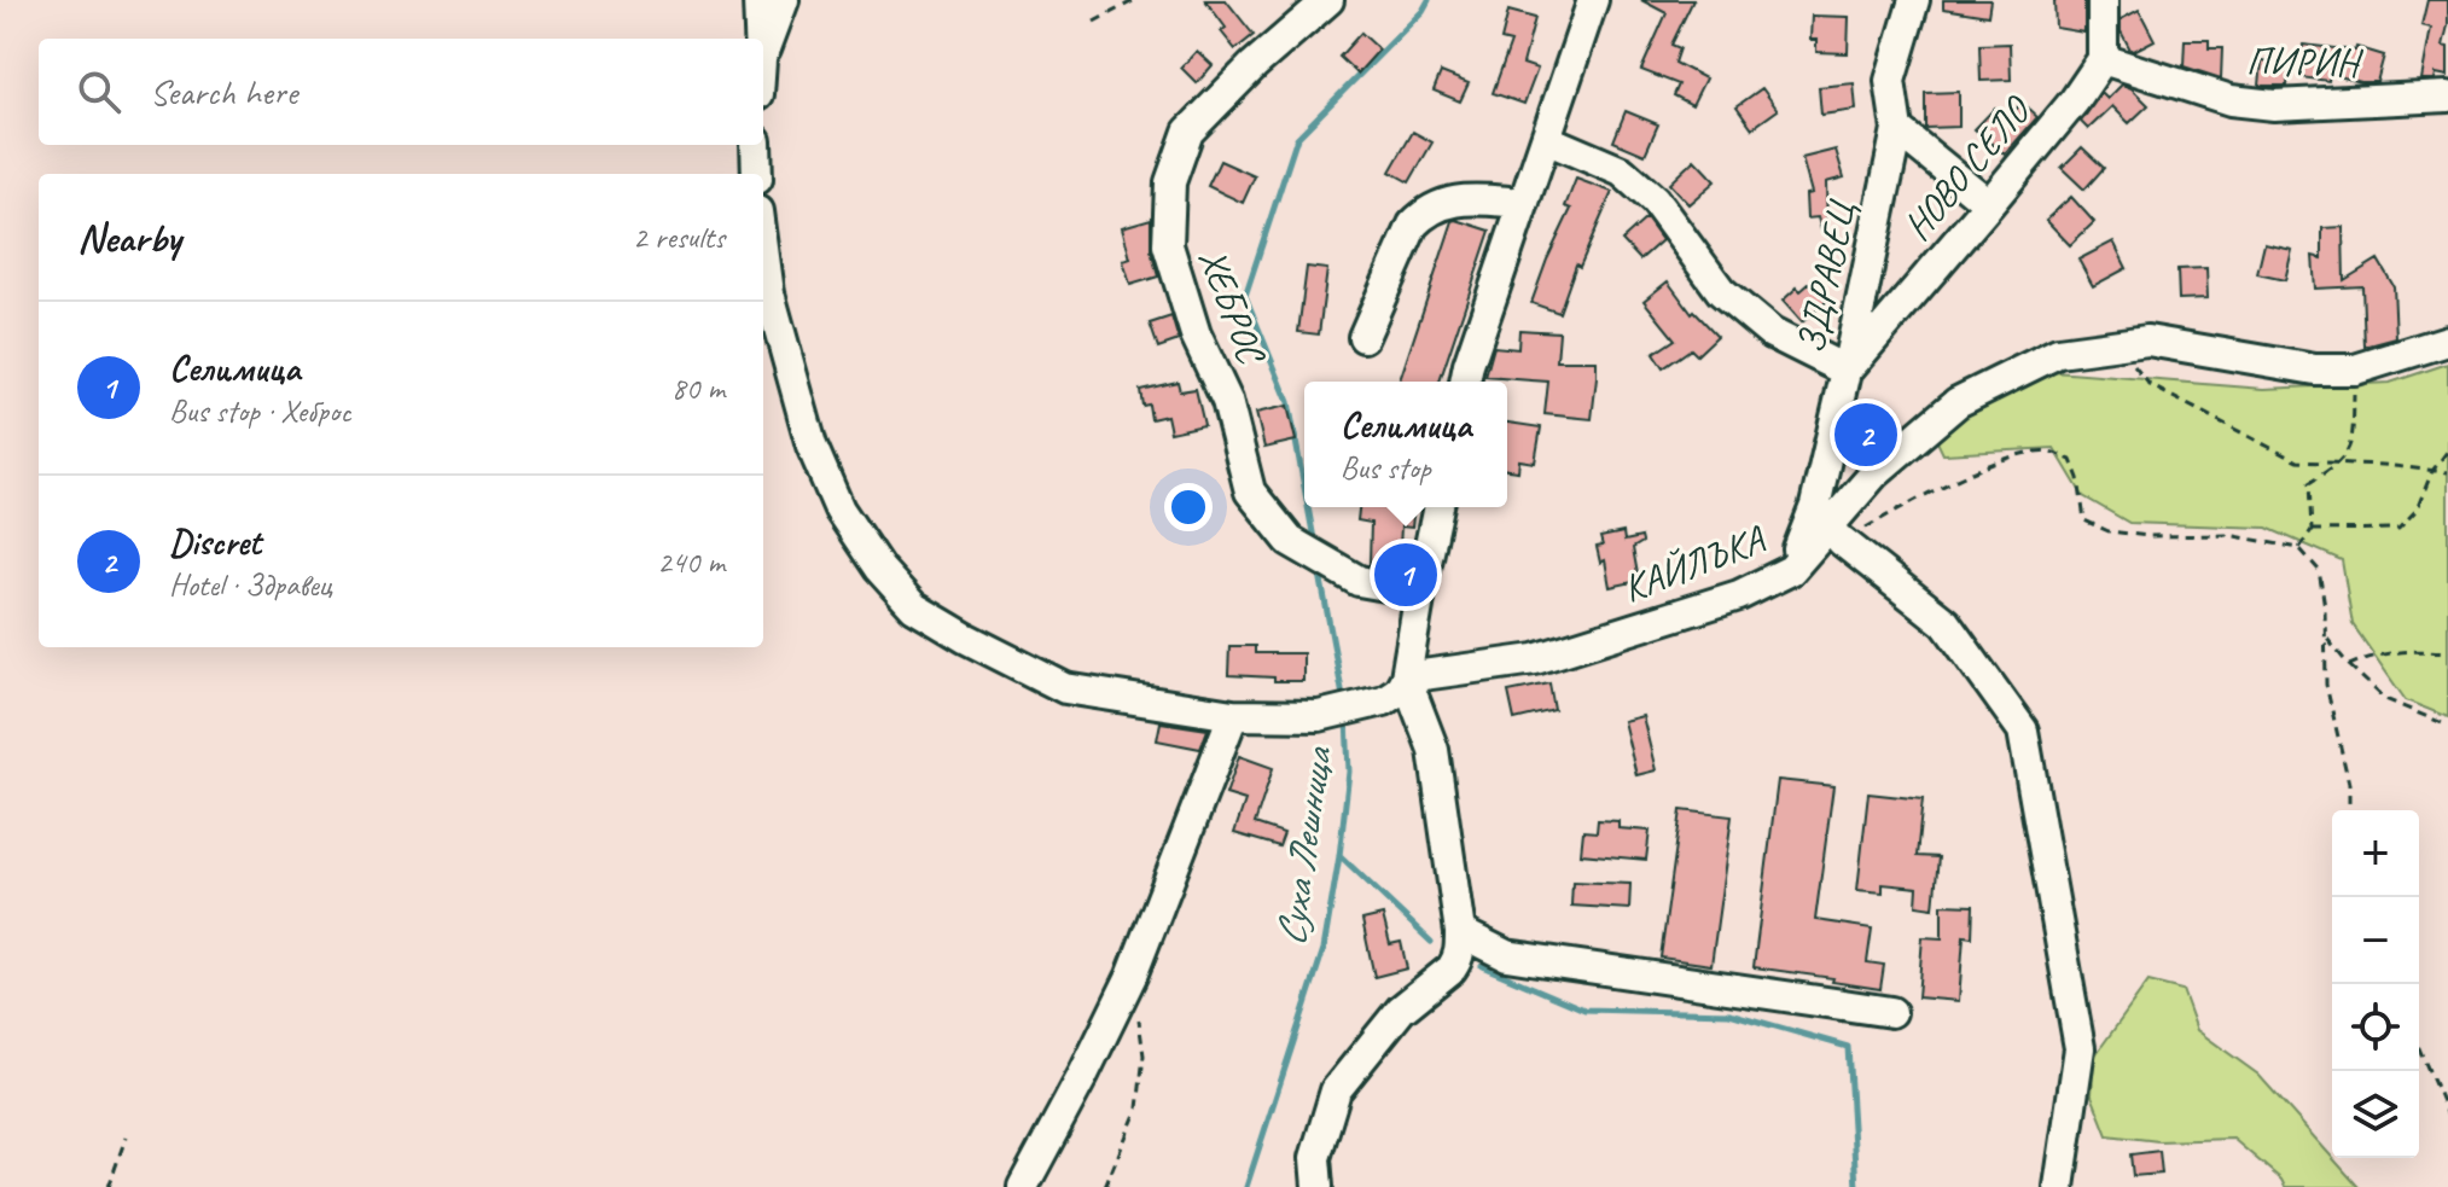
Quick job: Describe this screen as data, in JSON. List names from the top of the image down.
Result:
{
  "streets": {
    "street": [
      "ПИРИН",
      "НОВО СЕЛО",
      "ЗДРАВЕЦ",
      "ХЕБРОС",
      "КАЙЛЪКА"
    ]
  },
  "crossings": [
    ["ПИРИН", "НОВО СЕЛО"],
    ["НОВО СЕЛО", "ЗДРАВЕЦ"],
    ["ЗДРАВЕЦ", "КАЙЛЪКА"]
  ],
  "water": ["Суха Лешница"],
  "page": {
    "search": "Search here",
    "heading": ["Nearby", "2 results"],
    "list": [
      {
        "mark": "1",
        "name": "Селимица",
        "note": "Bus stop · Хеброс",
        "value": "80 m"
      },
      {
        "mark": "2",
        "name": "Discret",
        "note": "Hotel · Здравец",
        "value": "240 m"
      }
    ],
    "popup": ["Селимица", "Bus stop"],
    "pins": ["2", "1"],
    "map_buttons": ["+", "−"]
  }
}
